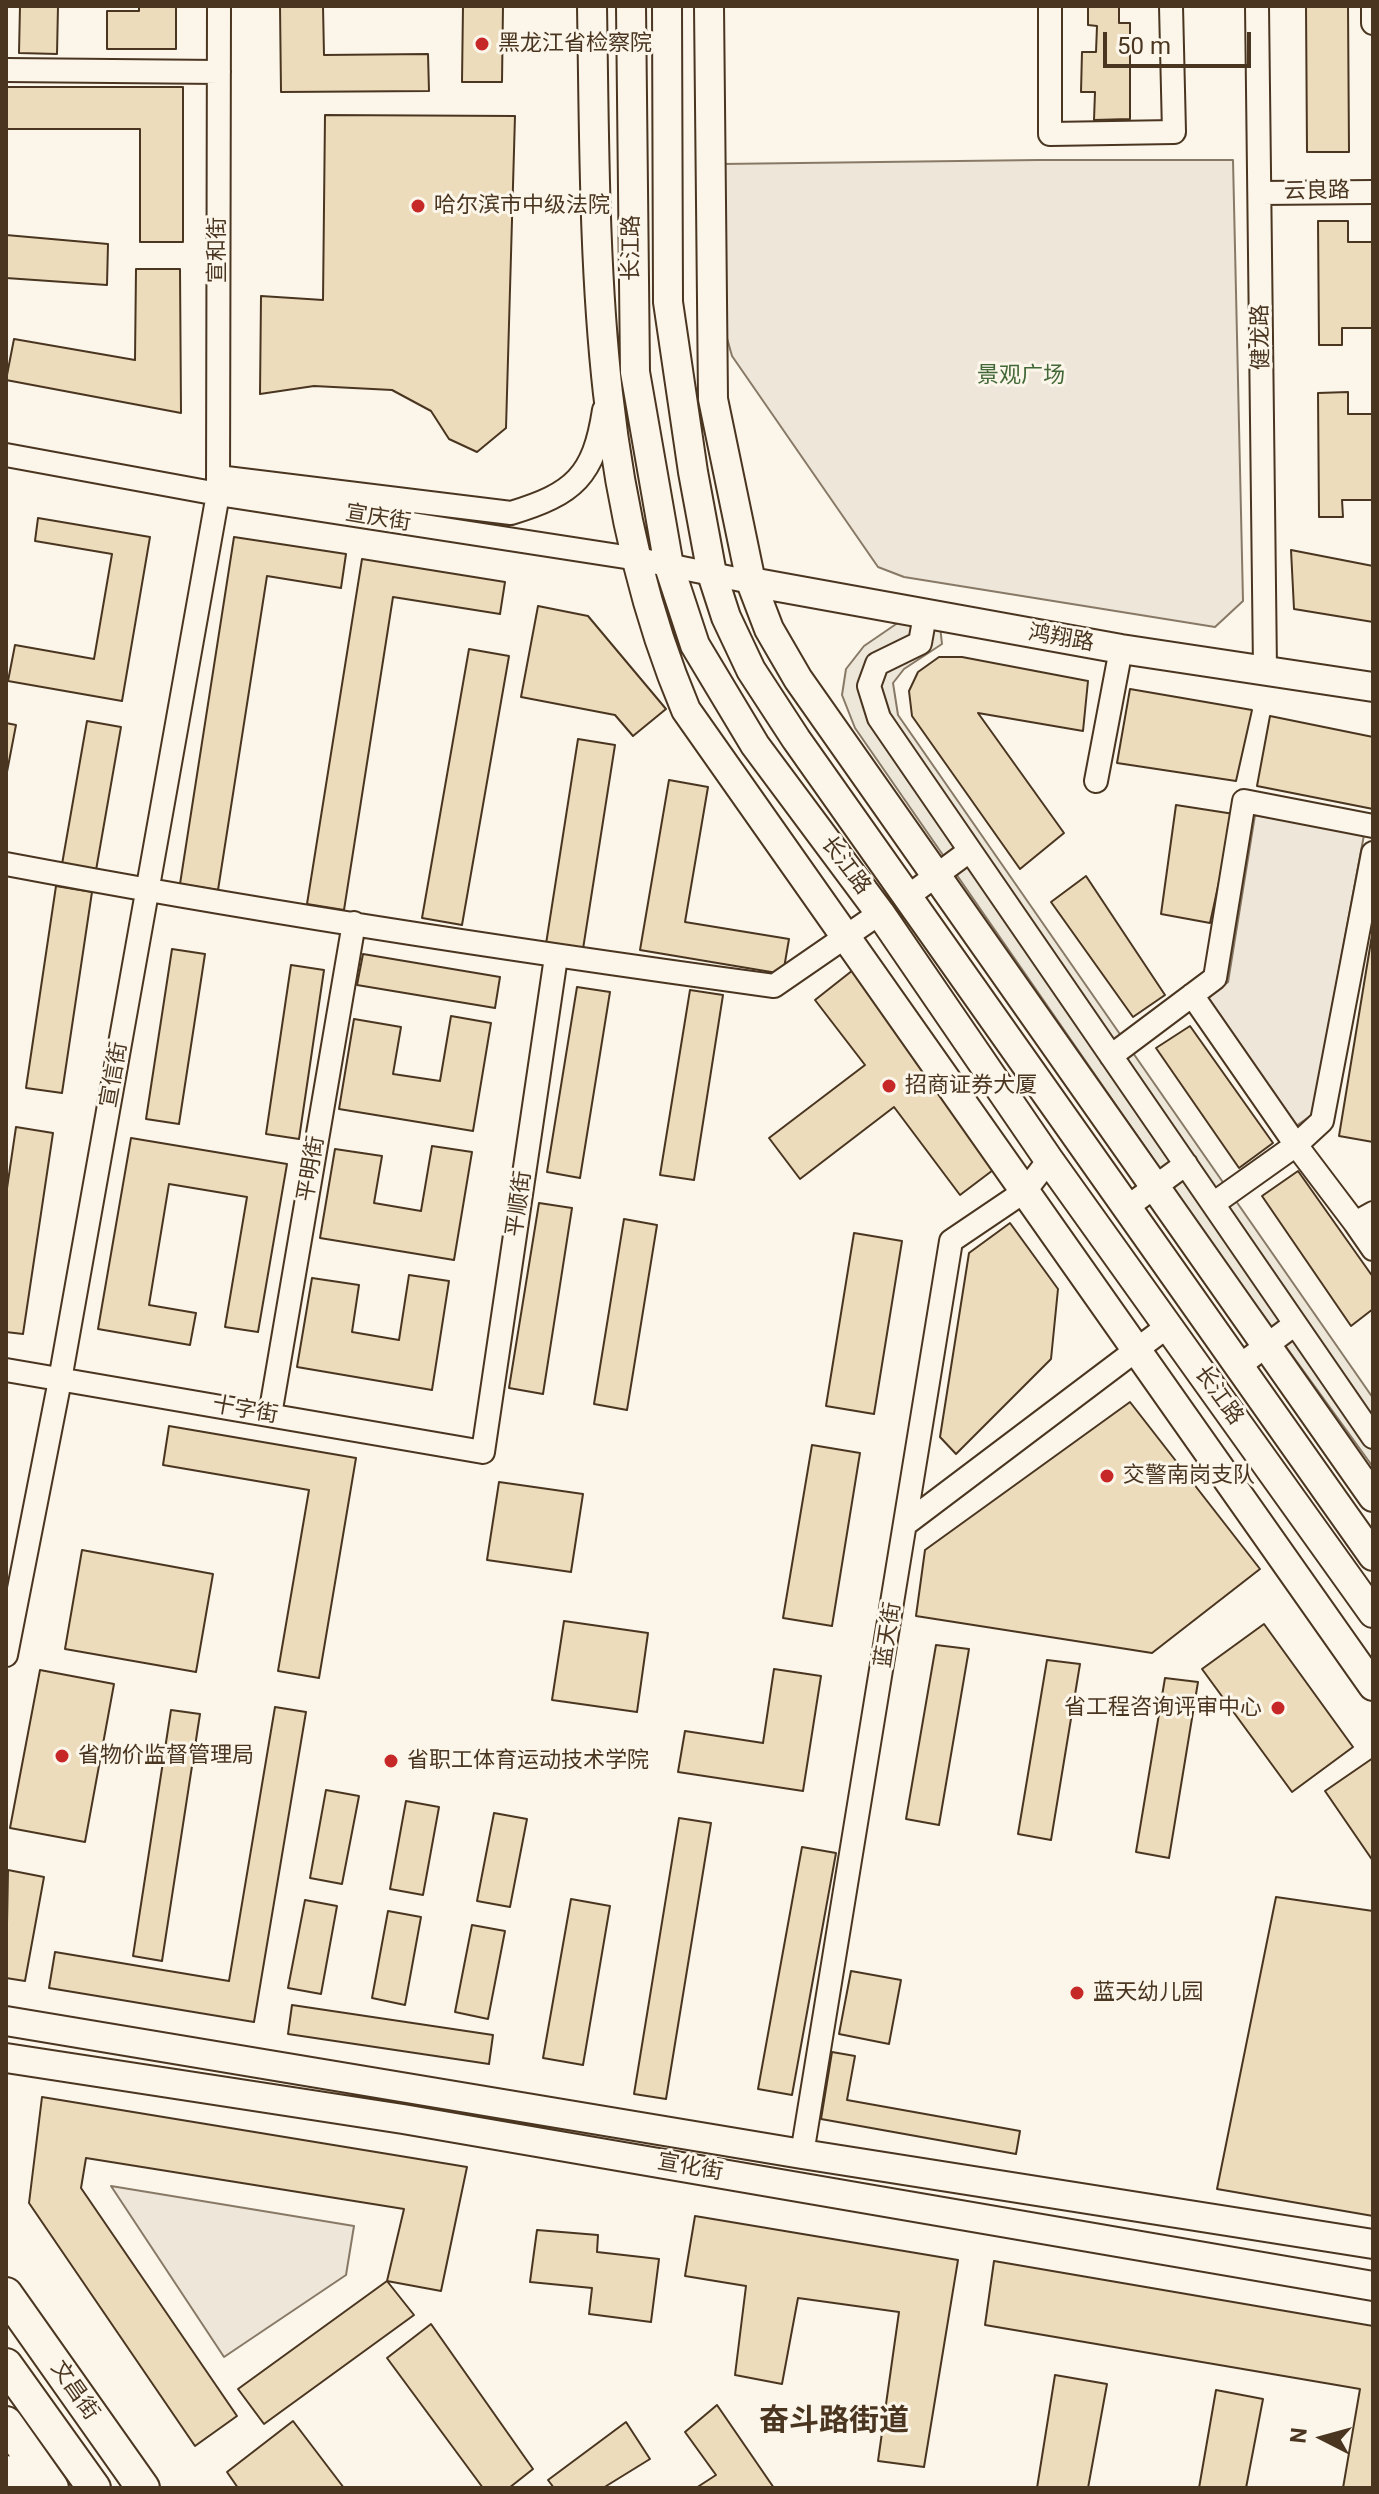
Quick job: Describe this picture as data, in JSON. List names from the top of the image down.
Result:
{
  "streets": {
    "highway": ["文昌街"],
    "main road": ["长江路", "鸿翔路", "宣化街"],
    "street": [
      "云良路",
      "宣和街",
      "健龙路",
      "宣庆街",
      "宣信街",
      "平明街",
      "平顺街",
      "十字街",
      "蓝天街"
    ]
  },
  "crossings": [
    ["云良路", "健龙路"],
    ["长江路", "宣庆街"],
    ["长江路", "蓝天街"],
    ["宣和街", "宣庆街"],
    ["宣和街", "宣信街"],
    ["健龙路", "鸿翔路"],
    ["宣庆街", "鸿翔路"],
    ["宣庆街", "宣信街"],
    ["宣信街", "十字街"],
    ["平明街", "十字街"],
    ["平顺街", "十字街"],
    ["蓝天街", "宣化街"]
  ],
  "districts": ["奋斗路街道"],
  "parks": ["景观广场"],
  "places": [
    "黑龙江省检察院",
    "哈尔滨市中级法院",
    "招商证券大厦",
    "交警南岗支队",
    "省工程咨询评审中心",
    "省物价监督管理局",
    "省职工体育运动技术学院",
    "蓝天幼儿园"
  ],
  "scale_bar": "50 m",
  "north": "left"
}
